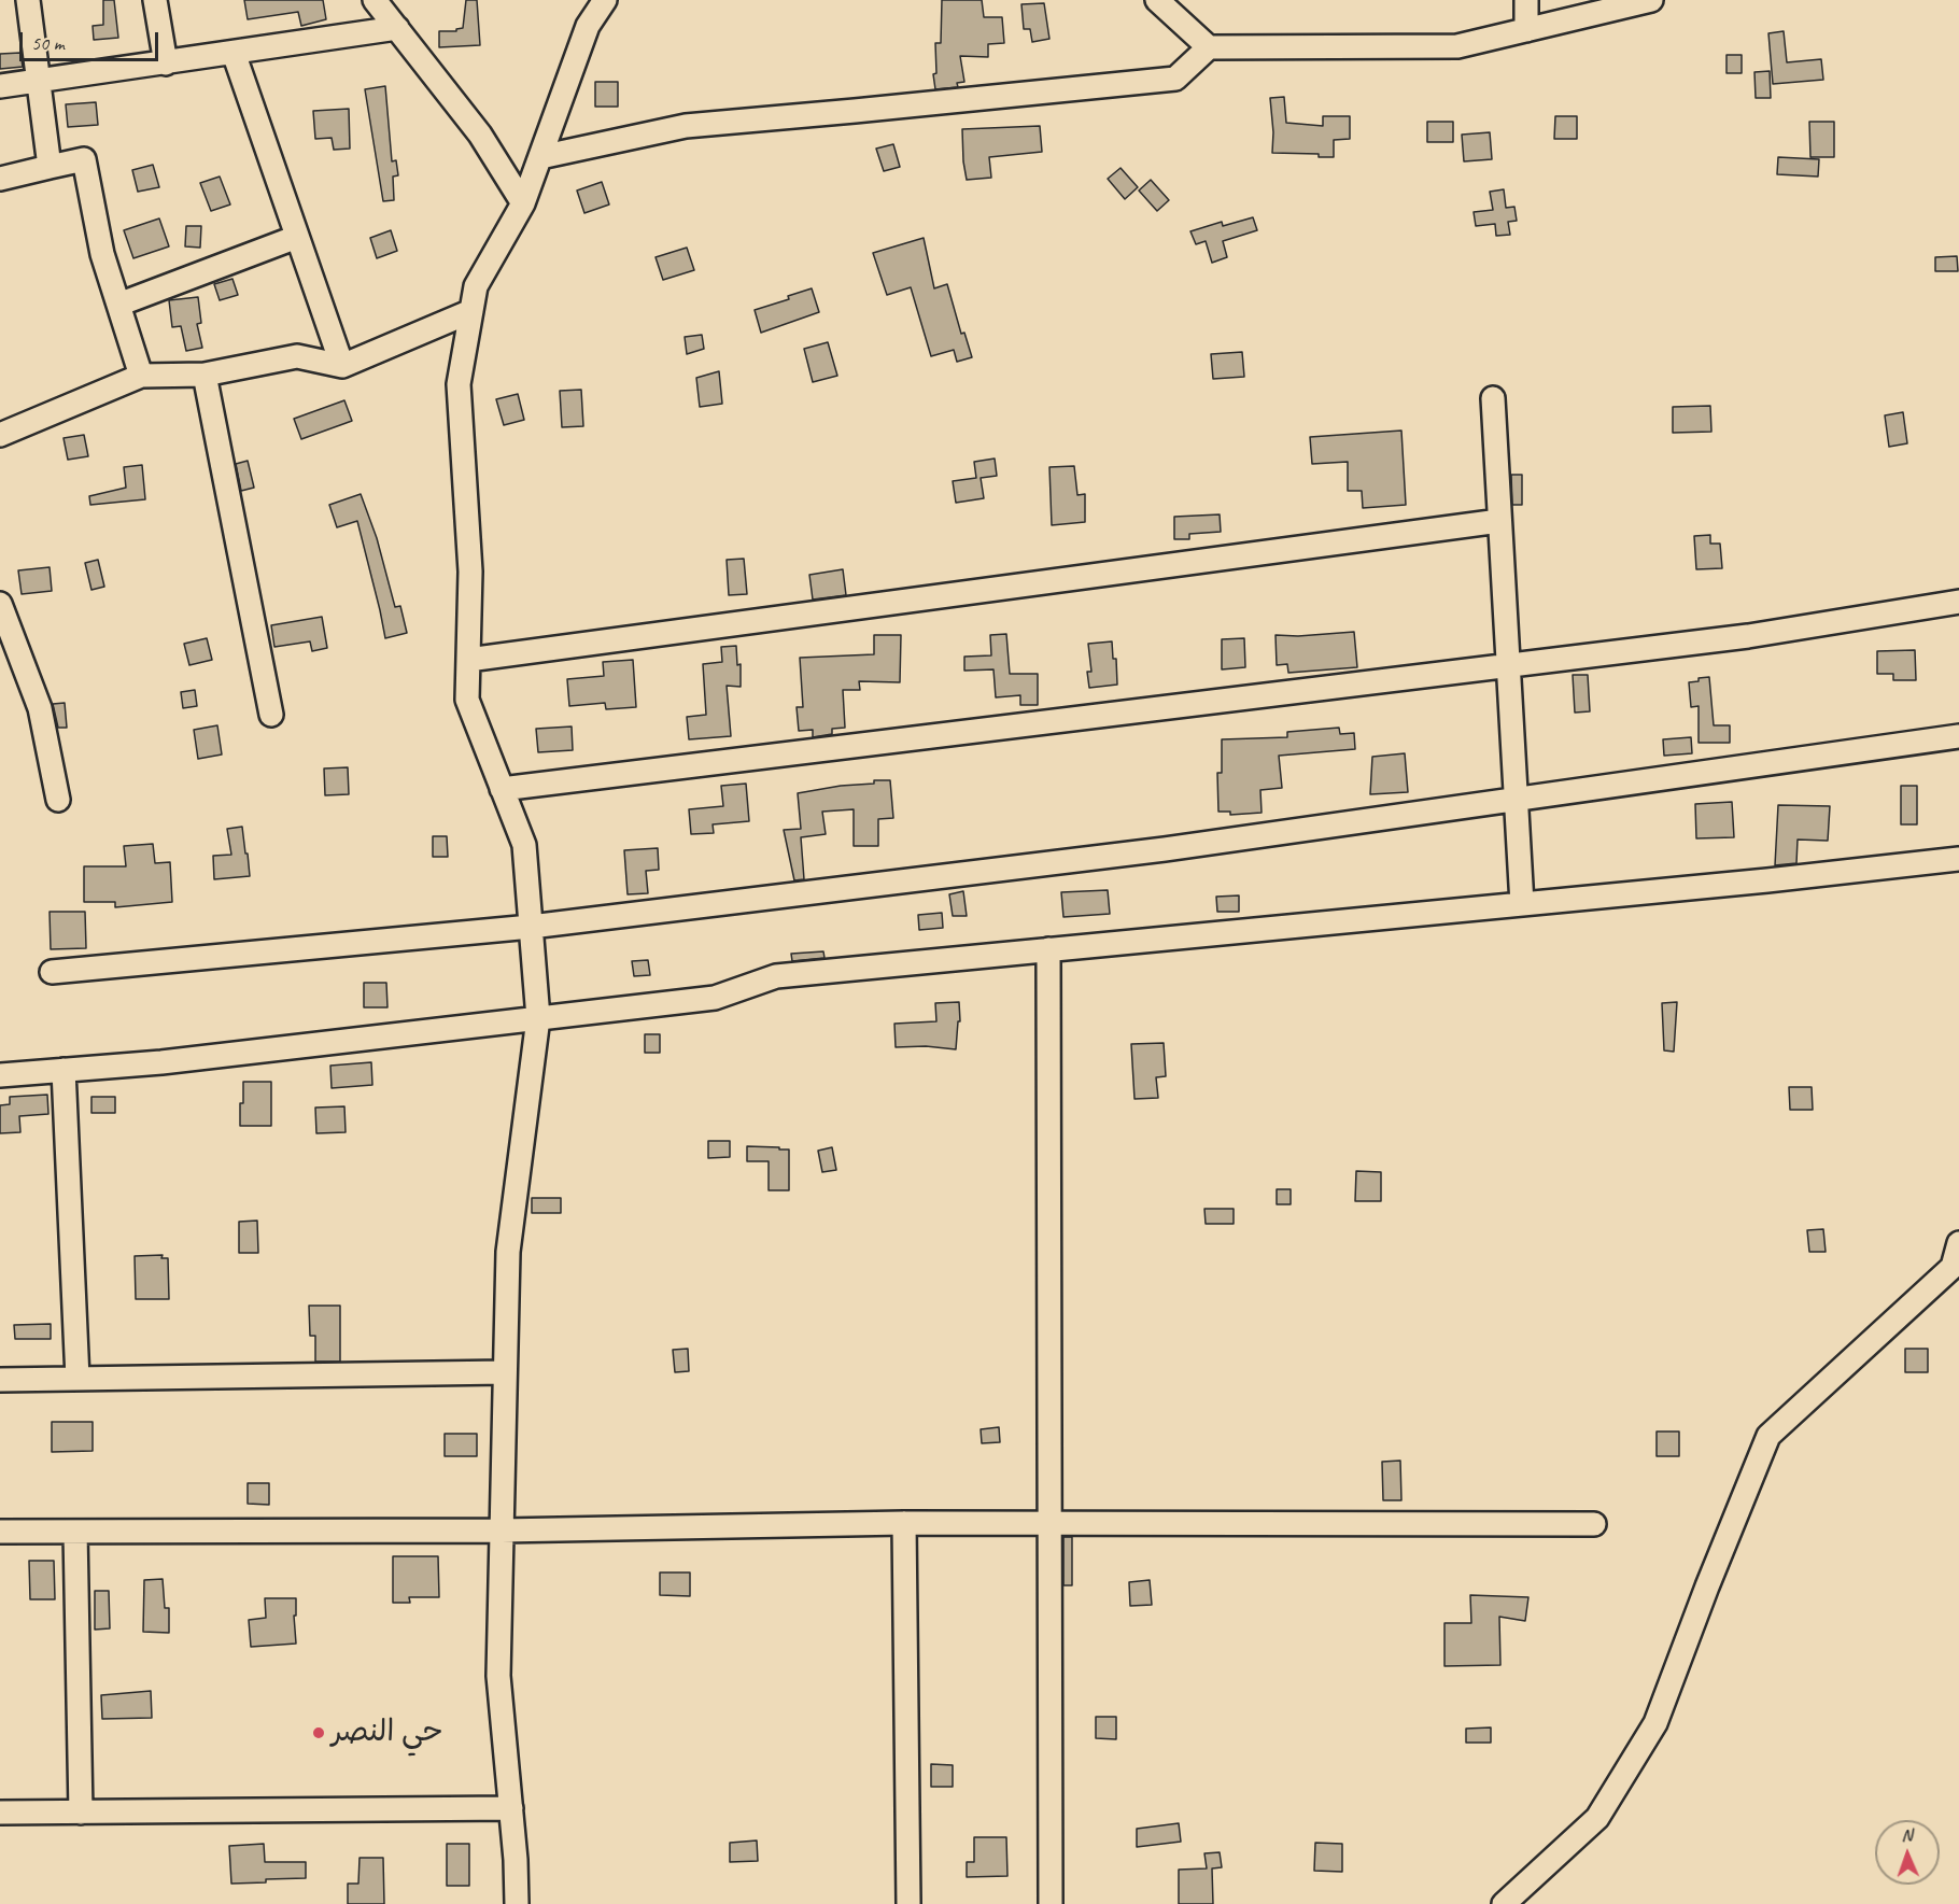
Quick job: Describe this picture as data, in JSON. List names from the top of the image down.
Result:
{
  "places": ["حي النصر"],
  "scale_bar": "50 m",
  "north": "top"
}
